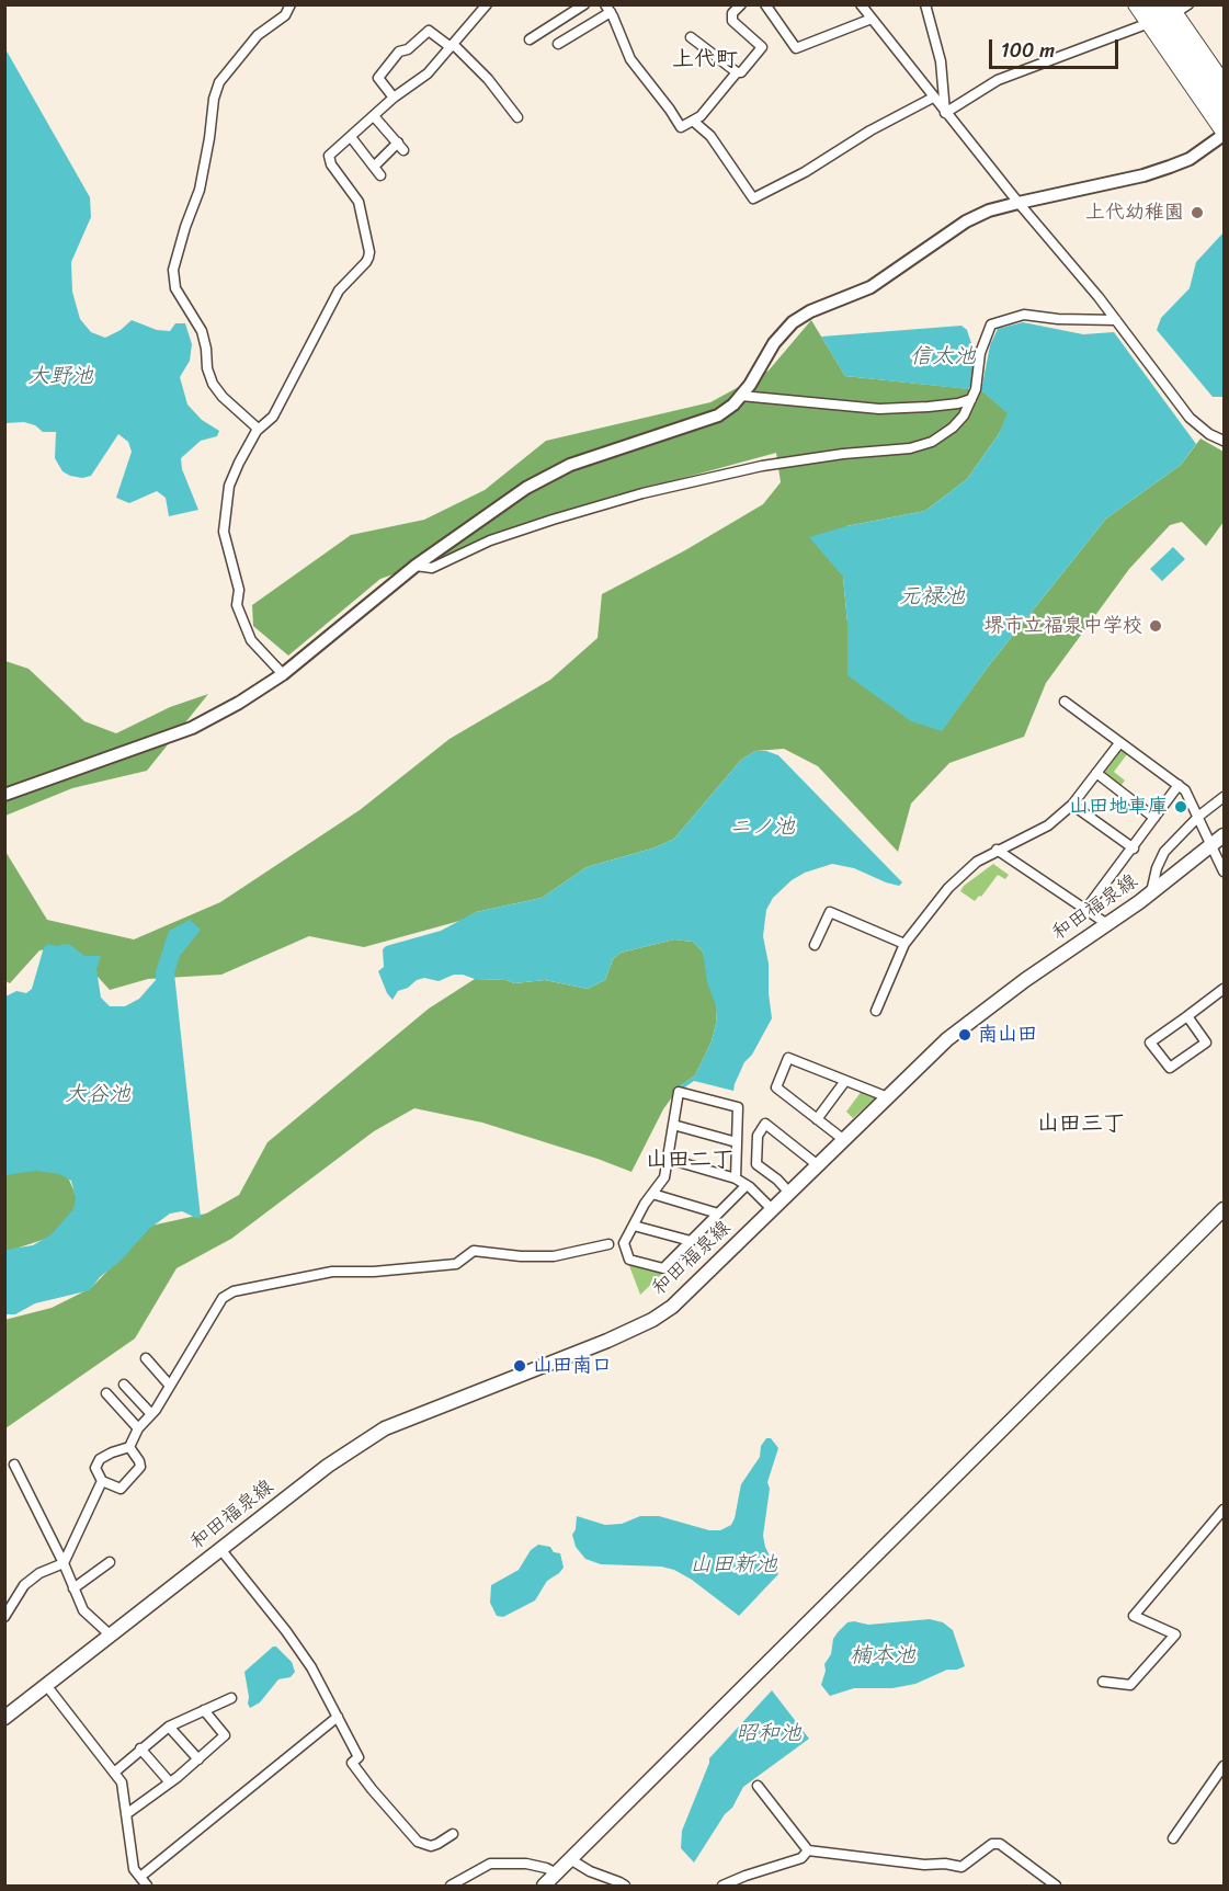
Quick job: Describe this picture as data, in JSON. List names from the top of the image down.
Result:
{
  "streets": {
    "main road": ["和田福泉線"]
  },
  "districts": ["上代町", "山田三丁", "山田二丁"],
  "water": [
    "信太池",
    "大野池",
    "元禄池",
    "ニノ池",
    "大谷池",
    "山田新池",
    "楠本池",
    "昭和池"
  ],
  "places": [
    "上代幼稚園",
    "堺市立福泉中学校",
    "山田地車庫",
    "南山田",
    "山田南口"
  ],
  "scale_bar": "100 m"
}
